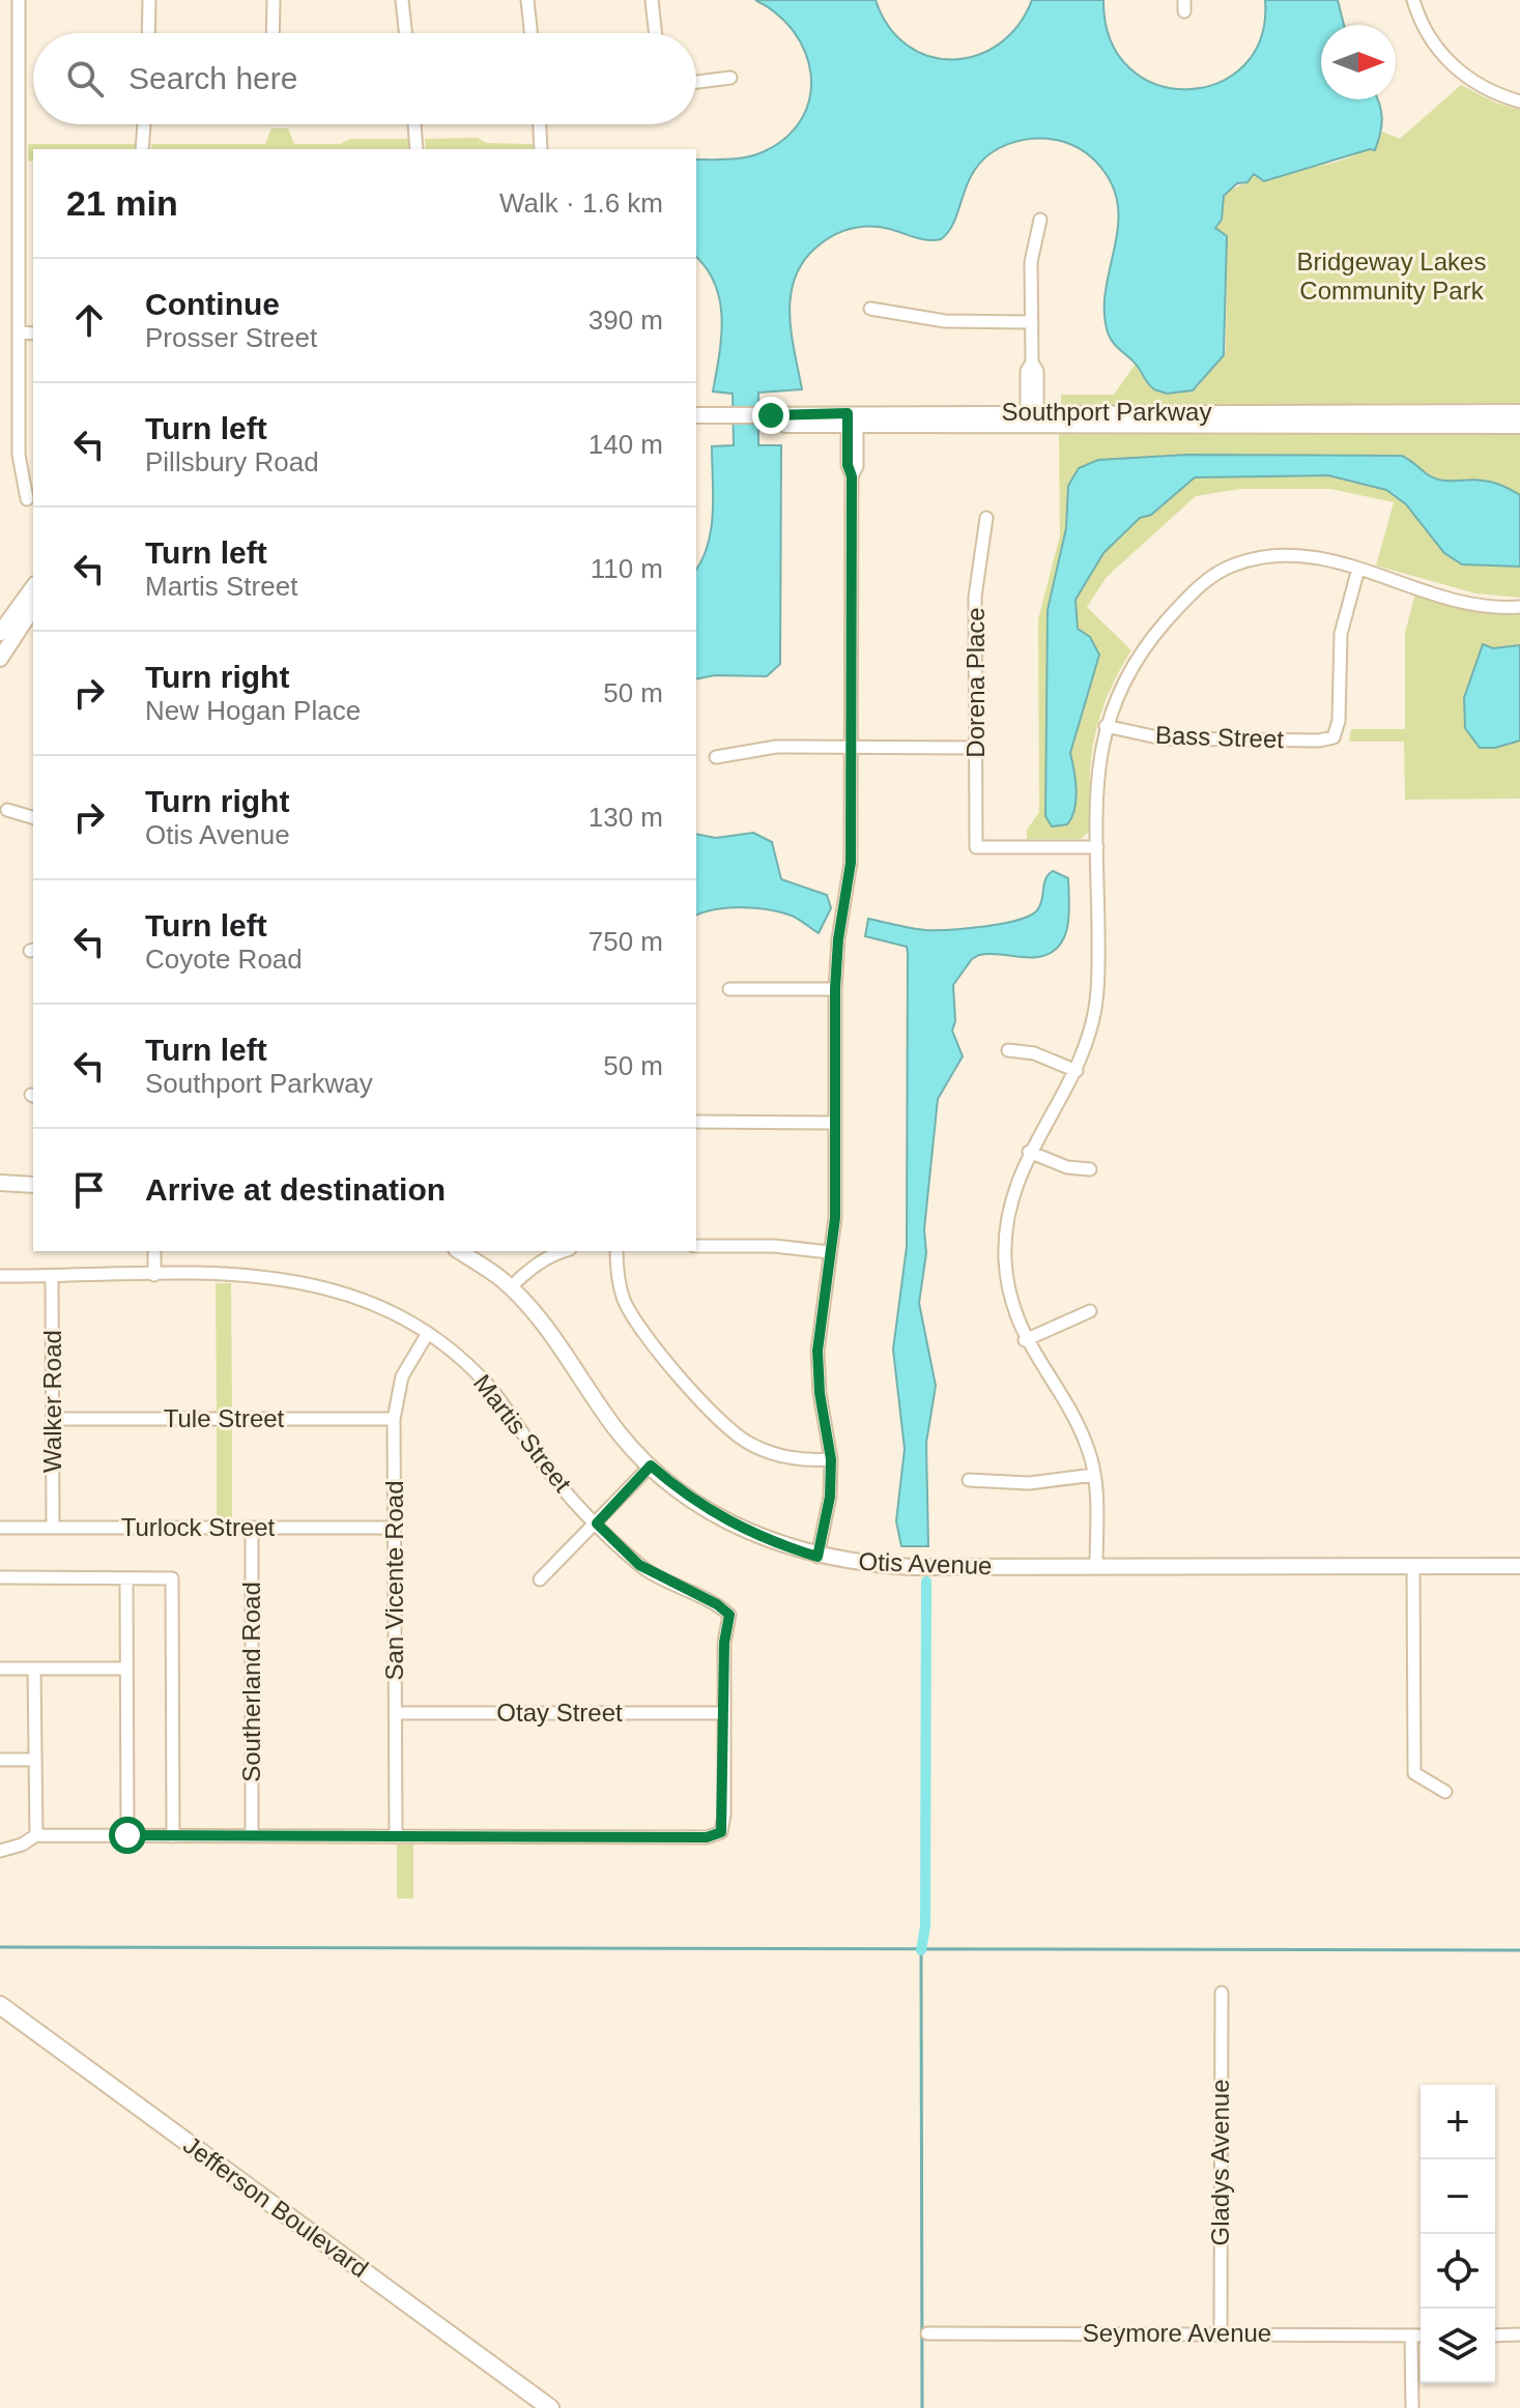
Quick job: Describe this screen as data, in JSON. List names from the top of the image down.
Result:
{
  "streets": {
    "main road": ["Jefferson Boulevard"],
    "street": [
      "Southport Parkway",
      "Dorena Place",
      "Bass Street",
      "Walker Road",
      "Tule Street",
      "Martis Street",
      "Turlock Street",
      "Otis Avenue",
      "San Vicente Road",
      "Southerland Road",
      "Otay Street",
      "Gladys Avenue",
      "Seymore Avenue"
    ]
  },
  "crossings": [
    ["Walker Road", "Tule Street"],
    ["Walker Road", "Martis Street"],
    ["Walker Road", "Turlock Street"],
    ["Tule Street", "San Vicente Road"],
    ["Martis Street", "San Vicente Road"],
    ["Martis Street", "Otay Street"],
    ["Turlock Street", "San Vicente Road"],
    ["Turlock Street", "Southerland Road"],
    ["San Vicente Road", "Otay Street"],
    ["Gladys Avenue", "Seymore Avenue"]
  ],
  "parks": ["Bridgeway Lakes Community Park"],
  "north": "right",
  "page": {
    "search": "Search here",
    "heading": ["21 min", "Walk · 1.6 km"],
    "list": [
      ["Continue", "Prosser Street", "390 m"],
      ["Turn left", "Pillsbury Road", "140 m"],
      ["Turn left", "Martis Street", "110 m"],
      ["Turn right", "New Hogan Place", "50 m"],
      ["Turn right", "Otis Avenue", "130 m"],
      ["Turn left", "Coyote Road", "750 m"],
      ["Turn left", "Southport Parkway", "50 m"],
      "Arrive at destination"
    ],
    "map_buttons": ["+", "−"]
  }
}
